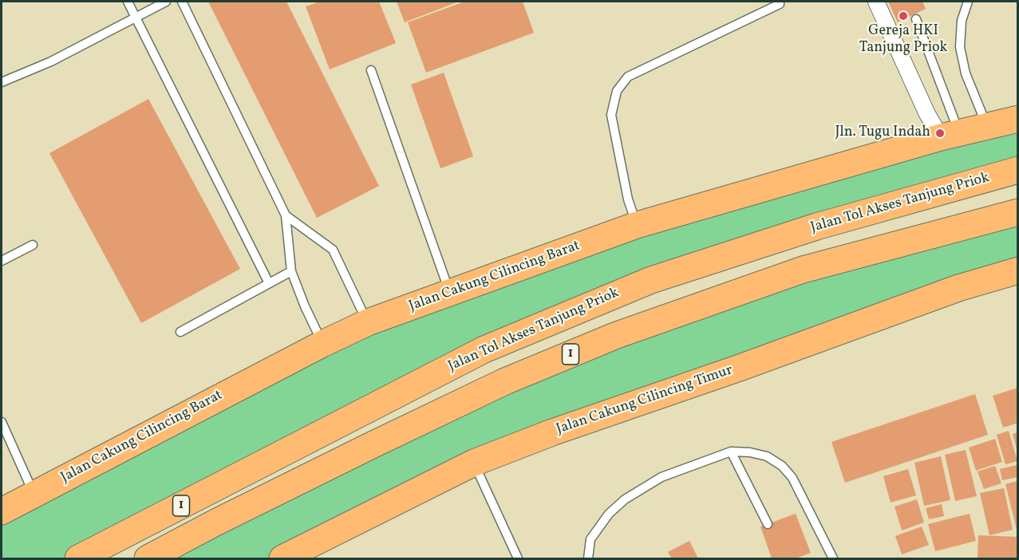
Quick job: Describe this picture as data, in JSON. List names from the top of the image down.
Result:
{
  "streets": {
    "highway": [
      "Jalan Tol Akses Tanjung Priok",
      "Jalan Cakung Cilincing Barat",
      "1",
      "Jalan Cakung Cilincing Timur"
    ]
  },
  "places": ["Gereja HKI Tanjung Priok", "Jln. Tugu Indah"]
}
